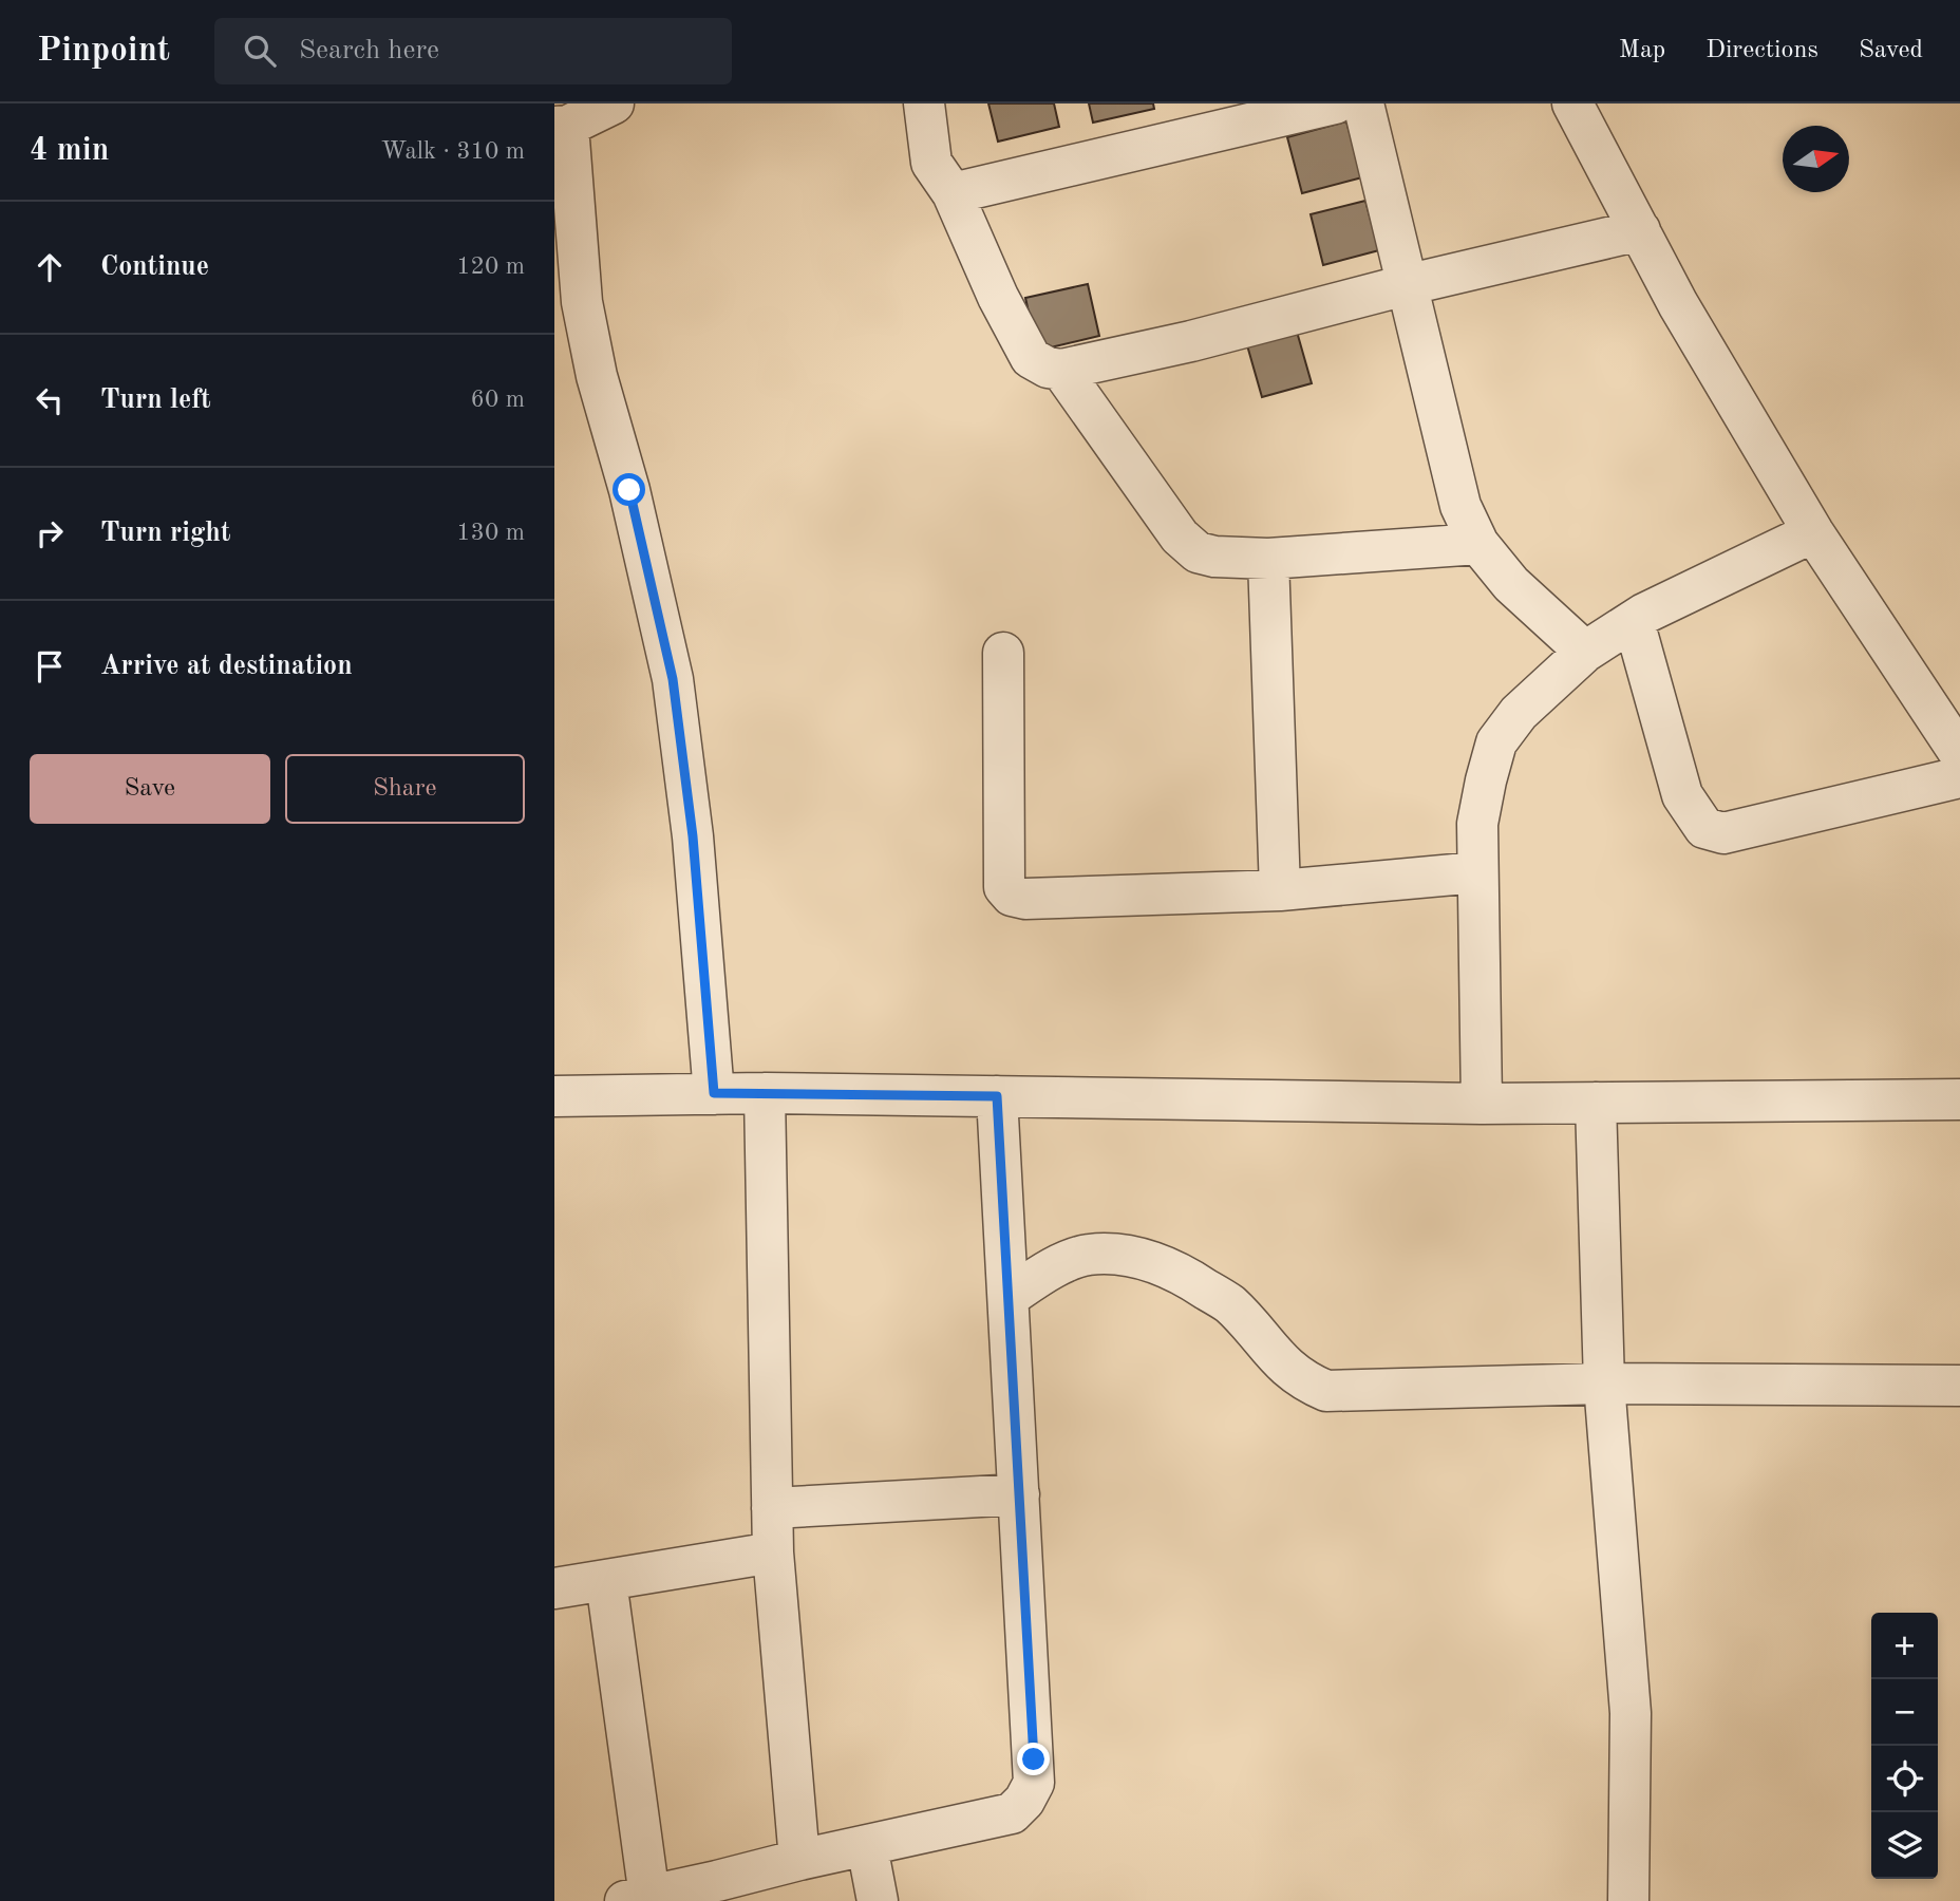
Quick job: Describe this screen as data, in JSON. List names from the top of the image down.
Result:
{
  "north": "right",
  "page": {
    "header": "Pinpoint",
    "search": "Search here",
    "nav": ["Map", "Directions", "Saved"],
    "heading": ["4 min", "Walk · 310 m"],
    "list": [
      ["Continue", "120 m"],
      ["Turn left", "60 m"],
      ["Turn right", "130 m"],
      "Arrive at destination"
    ],
    "buttons": ["Save", "Share"],
    "map_buttons": ["+", "−"]
  }
}
